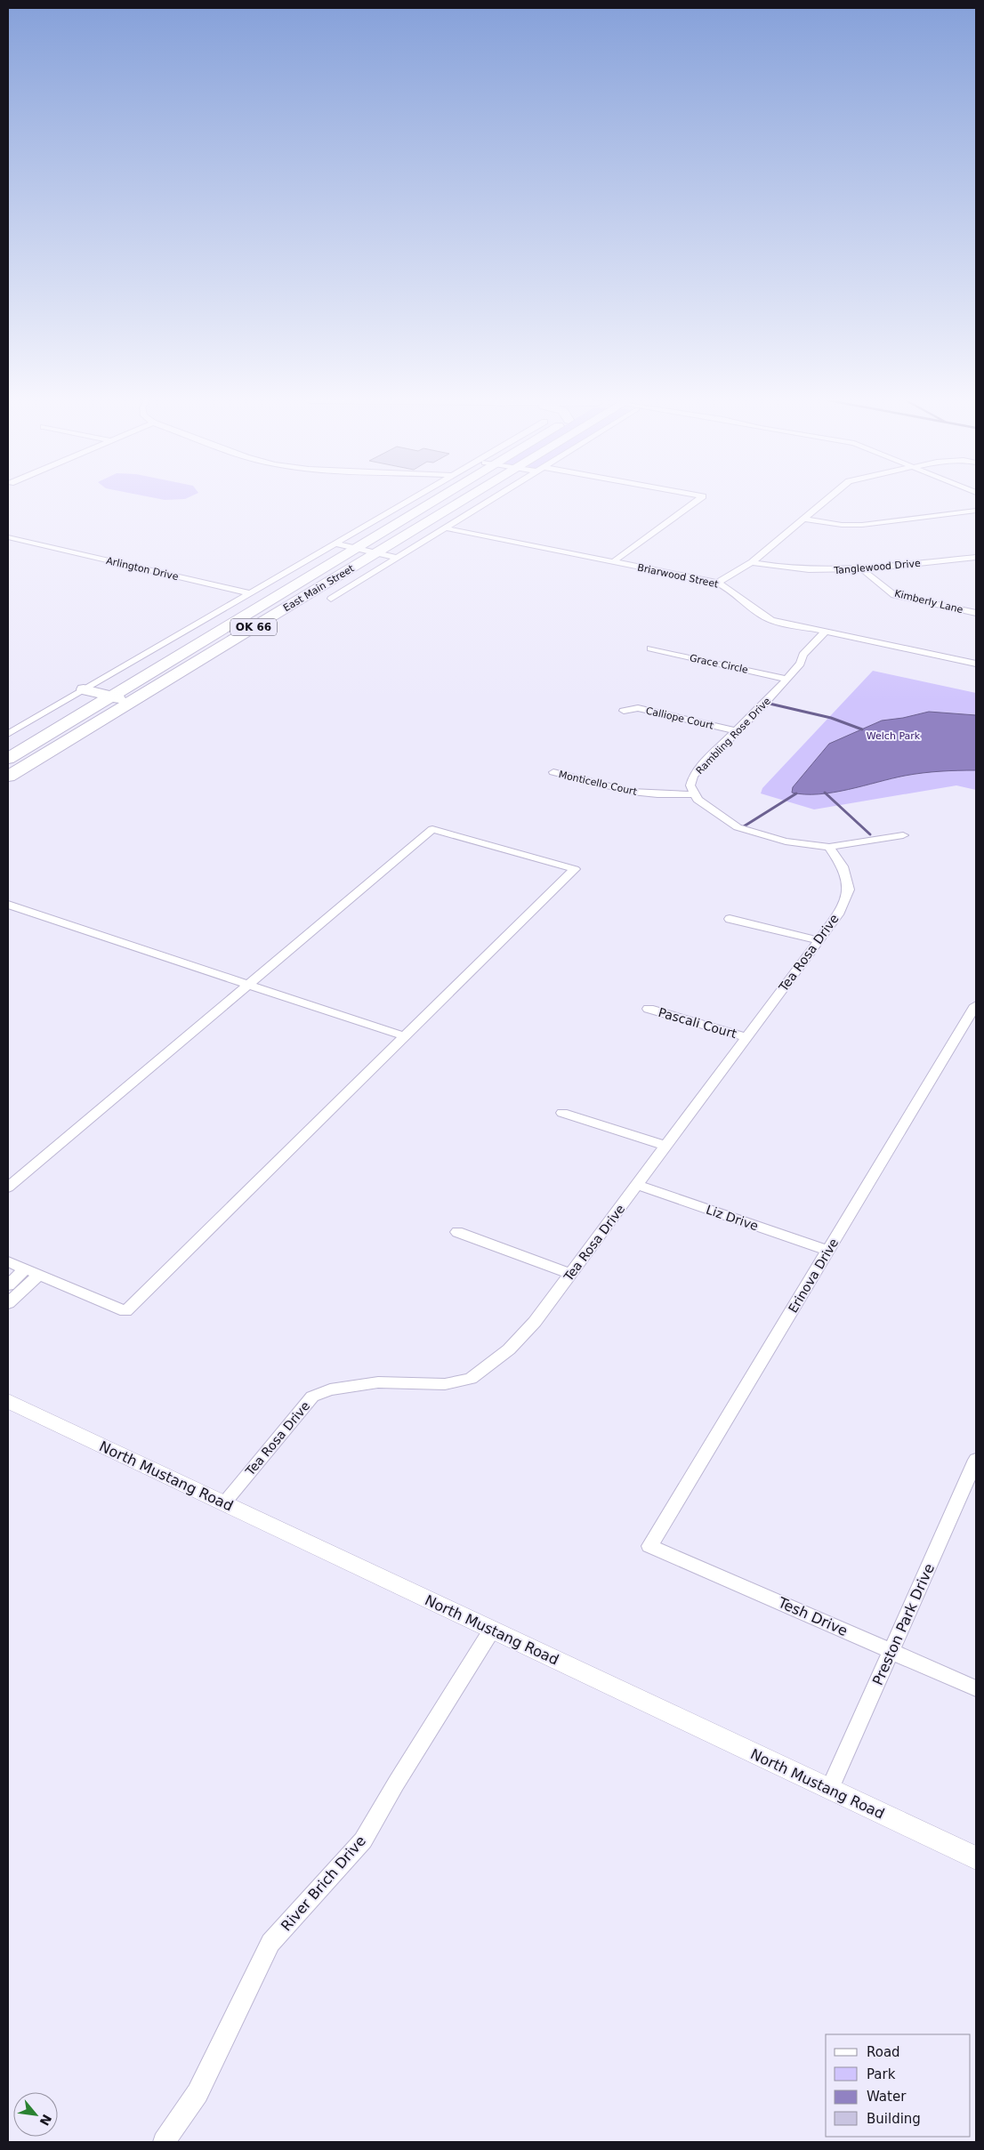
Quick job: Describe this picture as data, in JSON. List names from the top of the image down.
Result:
{
  "streets": {
    "highway": ["East Main Street", "OK 66"],
    "street": [
      "Tanglewood Drive",
      "Arlington Drive",
      "Briarwood Street",
      "Kimberly Lane",
      "Grace Circle",
      "Calliope Court",
      "Rambling Rose Drive",
      "Monticello Court",
      "Tea Rosa Drive",
      "Pascali Court",
      "Liz Drive",
      "Erinova Drive",
      "North Mustang Road",
      "Tesh Drive",
      "Preston Park Drive",
      "River Brich Drive"
    ]
  },
  "crossings": [
    ["Tanglewood Drive", "Kimberly Lane"],
    ["Briarwood Street", "East Main Street"],
    ["Briarwood Street", "Rambling Rose Drive"],
    ["Grace Circle", "Rambling Rose Drive"],
    ["Calliope Court", "Rambling Rose Drive"],
    ["Rambling Rose Drive", "Monticello Court"],
    ["Tea Rosa Drive", "Pascali Court"],
    ["Tea Rosa Drive", "Liz Drive"],
    ["Tea Rosa Drive", "North Mustang Road"],
    ["Liz Drive", "Erinova Drive"],
    ["Erinova Drive", "Tesh Drive"],
    ["North Mustang Road", "Preston Park Drive"],
    ["North Mustang Road", "River Brich Drive"],
    ["Tesh Drive", "Preston Park Drive"]
  ],
  "parks": ["Welch Park"],
  "legend": [
    "Road",
    "Park",
    "Water",
    "Building"
  ],
  "north": "bottom right"
}
